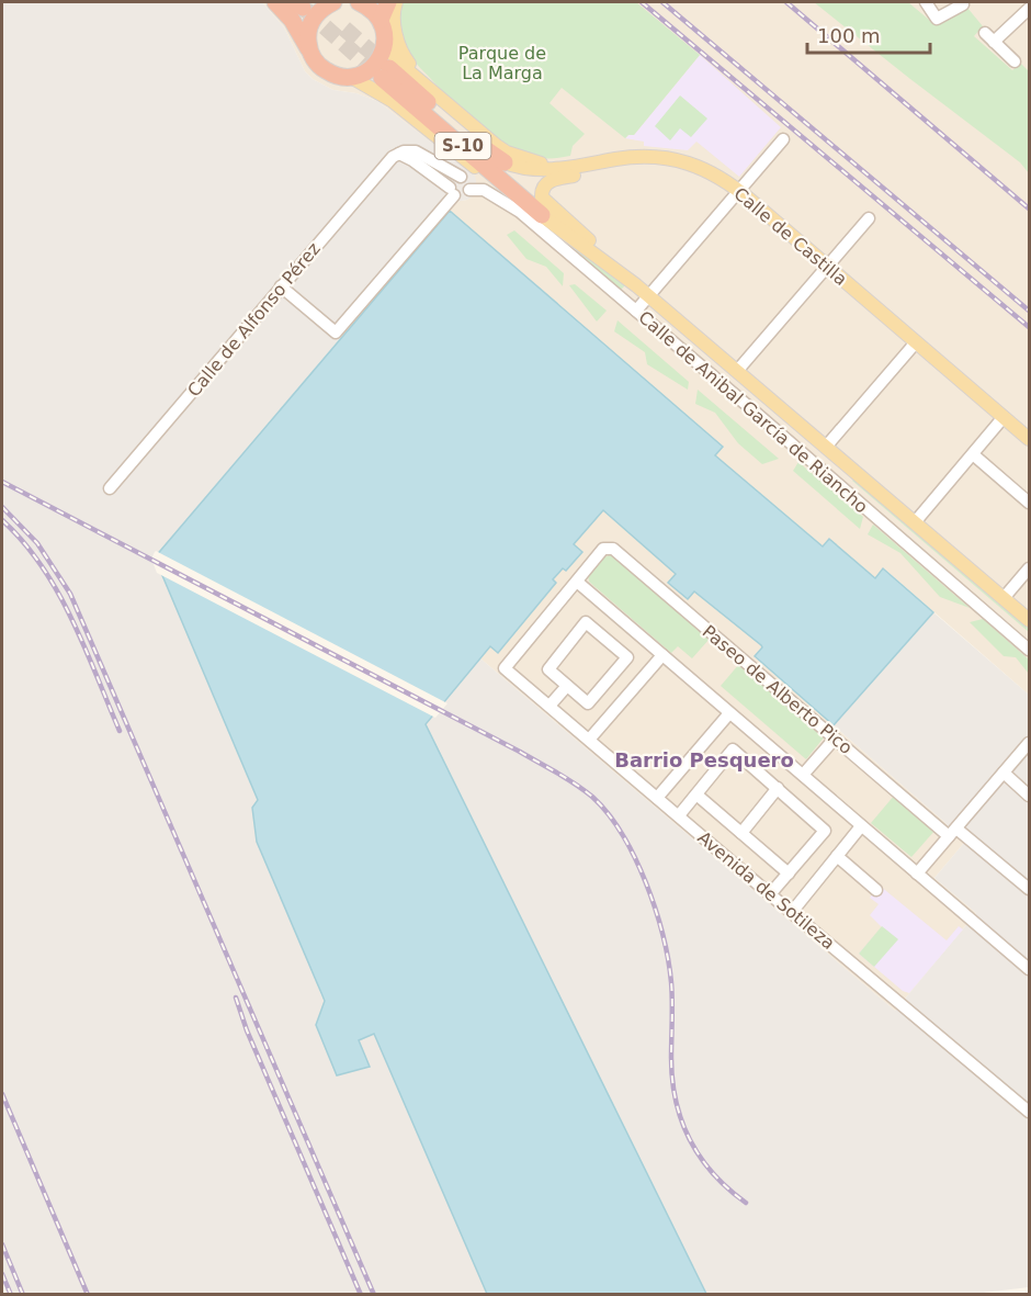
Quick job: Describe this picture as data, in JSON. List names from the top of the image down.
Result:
{
  "streets": {
    "highway": ["S-10"],
    "main road": ["Calle de Castilla"],
    "street": [
      "Calle de Alfonso Pérez",
      "Calle de Anibal García de Riancho",
      "Paseo de Alberto Pico",
      "Avenida de Sotileza"
    ]
  },
  "crossings": [
    ["S-10", "Calle de Castilla"],
    ["Paseo de Alberto Pico", "Avenida de Sotileza"]
  ],
  "districts": ["Barrio Pesquero"],
  "parks": ["Parque de La Marga"],
  "scale_bar": "100 m"
}
